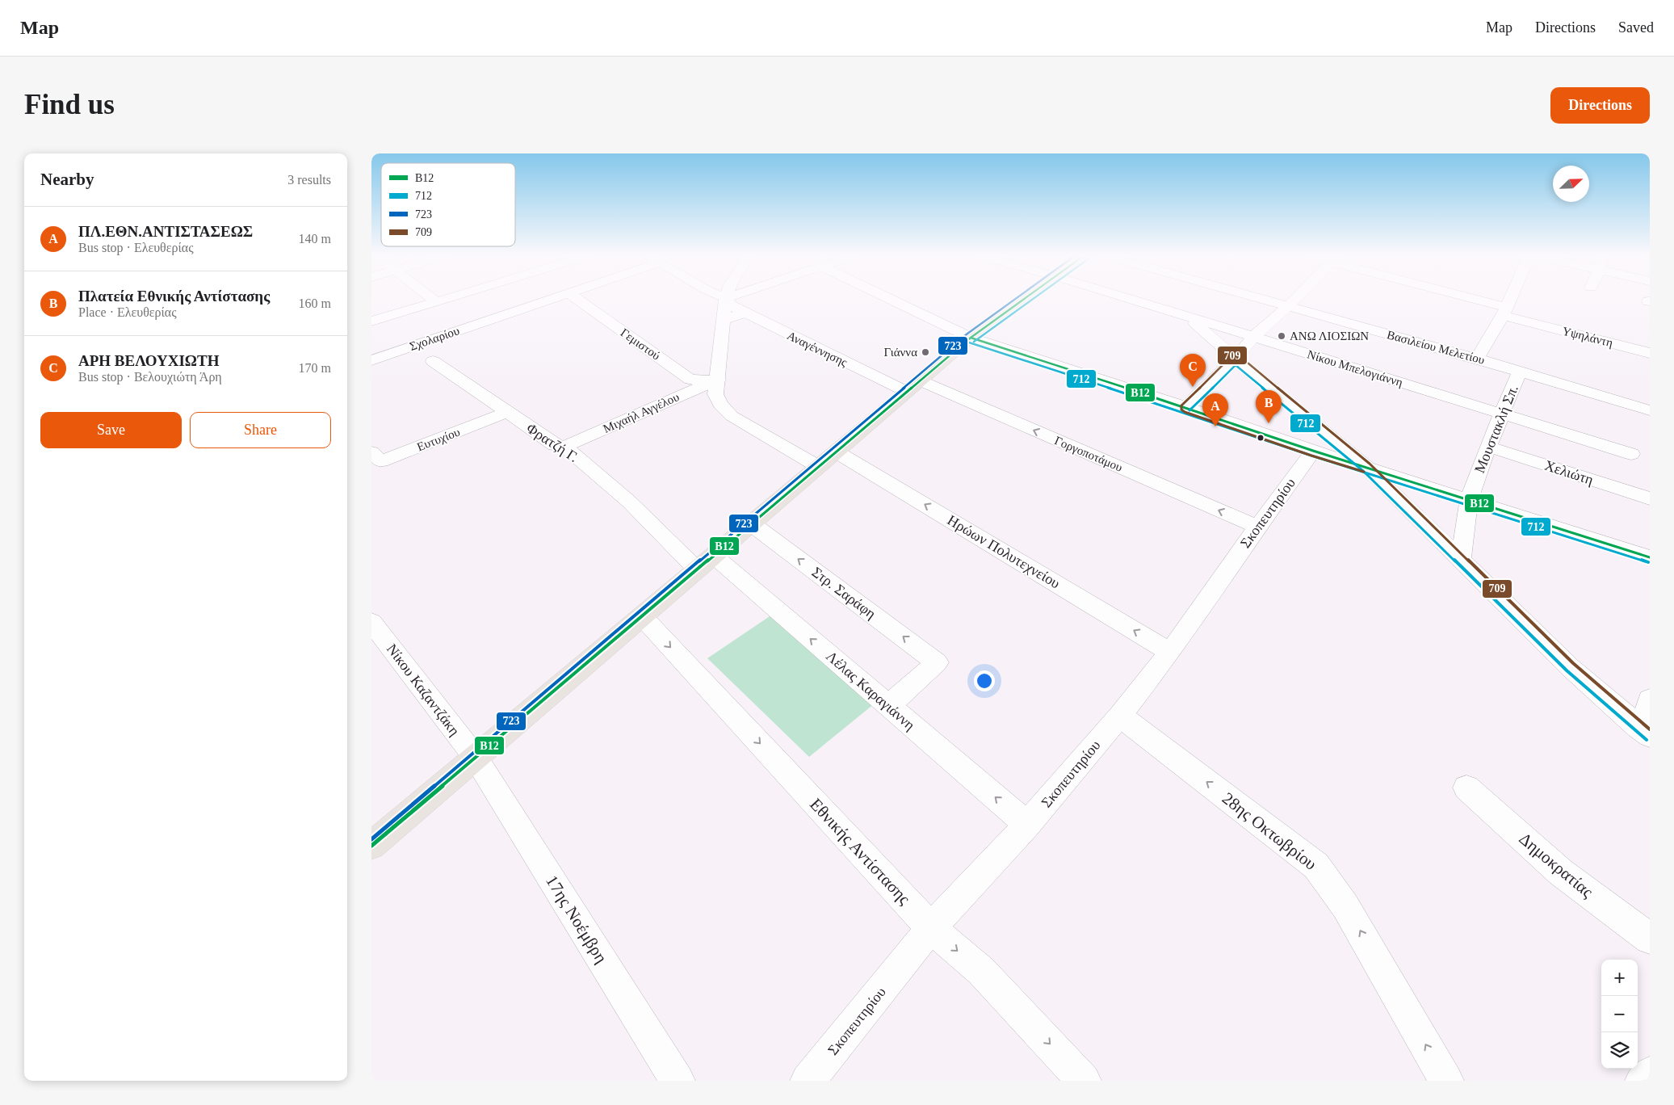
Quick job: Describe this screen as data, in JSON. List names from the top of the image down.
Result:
{
  "streets": {
    "street": [
      "Υψηλάντη",
      "Σχολαρίου",
      "Γεμιστού",
      "Βασιλείου Μελετίου",
      "Αναγέννησης",
      "Νίκου Μπελογιάννη",
      "Μιχαήλ Αγγέλου",
      "Μουστακλή Σπ.",
      "Ευτυχίου",
      "Φρατζή Γ.",
      "Γοργοποτάμου",
      "Χελιώτη",
      "Σκοπευτηρίου",
      "Ηρώων Πολυτεχνείου",
      "Στρ. Σαράφη",
      "Νίκου Καζαντζάκη",
      "Λέλας Καραγιάννη",
      "28ης Οκτωβρίου",
      "Εθνικής Αντίστασης",
      "Δημοκρατίας",
      "17ης Νοέμβρη"
    ]
  },
  "crossings": [
    ["Γεμιστού", "Μιχαήλ Αγγέλου"],
    ["Βασιλείου Μελετίου", "Μουστακλή Σπ."],
    ["Αναγέννησης", "Γοργοποτάμου"],
    ["Νίκου Μπελογιάννη", "Μουστακλή Σπ."],
    ["Μιχαήλ Αγγέλου", "Φρατζή Γ."],
    ["Μουστακλή Σπ.", "Χελιώτη"],
    ["Ευτυχίου", "Φρατζή Γ."],
    ["Φρατζή Γ.", "Λέλας Καραγιάννη"],
    ["Γοργοποτάμου", "Σκοπευτηρίου"],
    ["Σκοπευτηρίου", "Ηρώων Πολυτεχνείου"],
    ["Σκοπευτηρίου", "Λέλας Καραγιάννη"],
    ["Σκοπευτηρίου", "28ης Οκτωβρίου"],
    ["Σκοπευτηρίου", "Εθνικής Αντίστασης"],
    ["Στρ. Σαράφη", "Λέλας Καραγιάννη"],
    ["Νίκου Καζαντζάκη", "17ης Νοέμβρη"]
  ],
  "one_way": ["Λέλας Καραγιάννη", "28ης Οκτωβρίου", "Εθνικής Αντίστασης"],
  "places": ["ΑΝΩ ΛΙΟΣΙΩΝ", "Γιάννα"],
  "lines": [
    "transit line Β12",
    "transit line 712",
    "transit line 723",
    "transit line 709"
  ],
  "legend": [
    "Β12",
    "712",
    "723",
    "709"
  ],
  "north": "top right",
  "page": {
    "header": "Map",
    "nav": ["Map", "Directions", "Saved"],
    "buttons": [
      "Directions",
      ["Save", "Share"]
    ],
    "title": "Find us",
    "heading": ["Nearby", "3 results"],
    "list": [
      {
        "mark": "A",
        "name": "ΠΛ.ΕΘΝ.ΑΝΤΙΣΤΑΣΕΩΣ",
        "note": "Bus stop · Ελευθερίας",
        "value": "140 m"
      },
      {
        "mark": "B",
        "name": "Πλατεία Εθνικής Αντίστασης",
        "note": "Place · Ελευθερίας",
        "value": "160 m"
      },
      {
        "mark": "C",
        "name": "ΑΡΗ ΒΕΛΟΥΧΙΩΤΗ",
        "note": "Bus stop · Βελουχιώτη Άρη",
        "value": "170 m"
      }
    ],
    "pins": ["C", "B", "A"],
    "map_buttons": ["+", "−"]
  }
}
